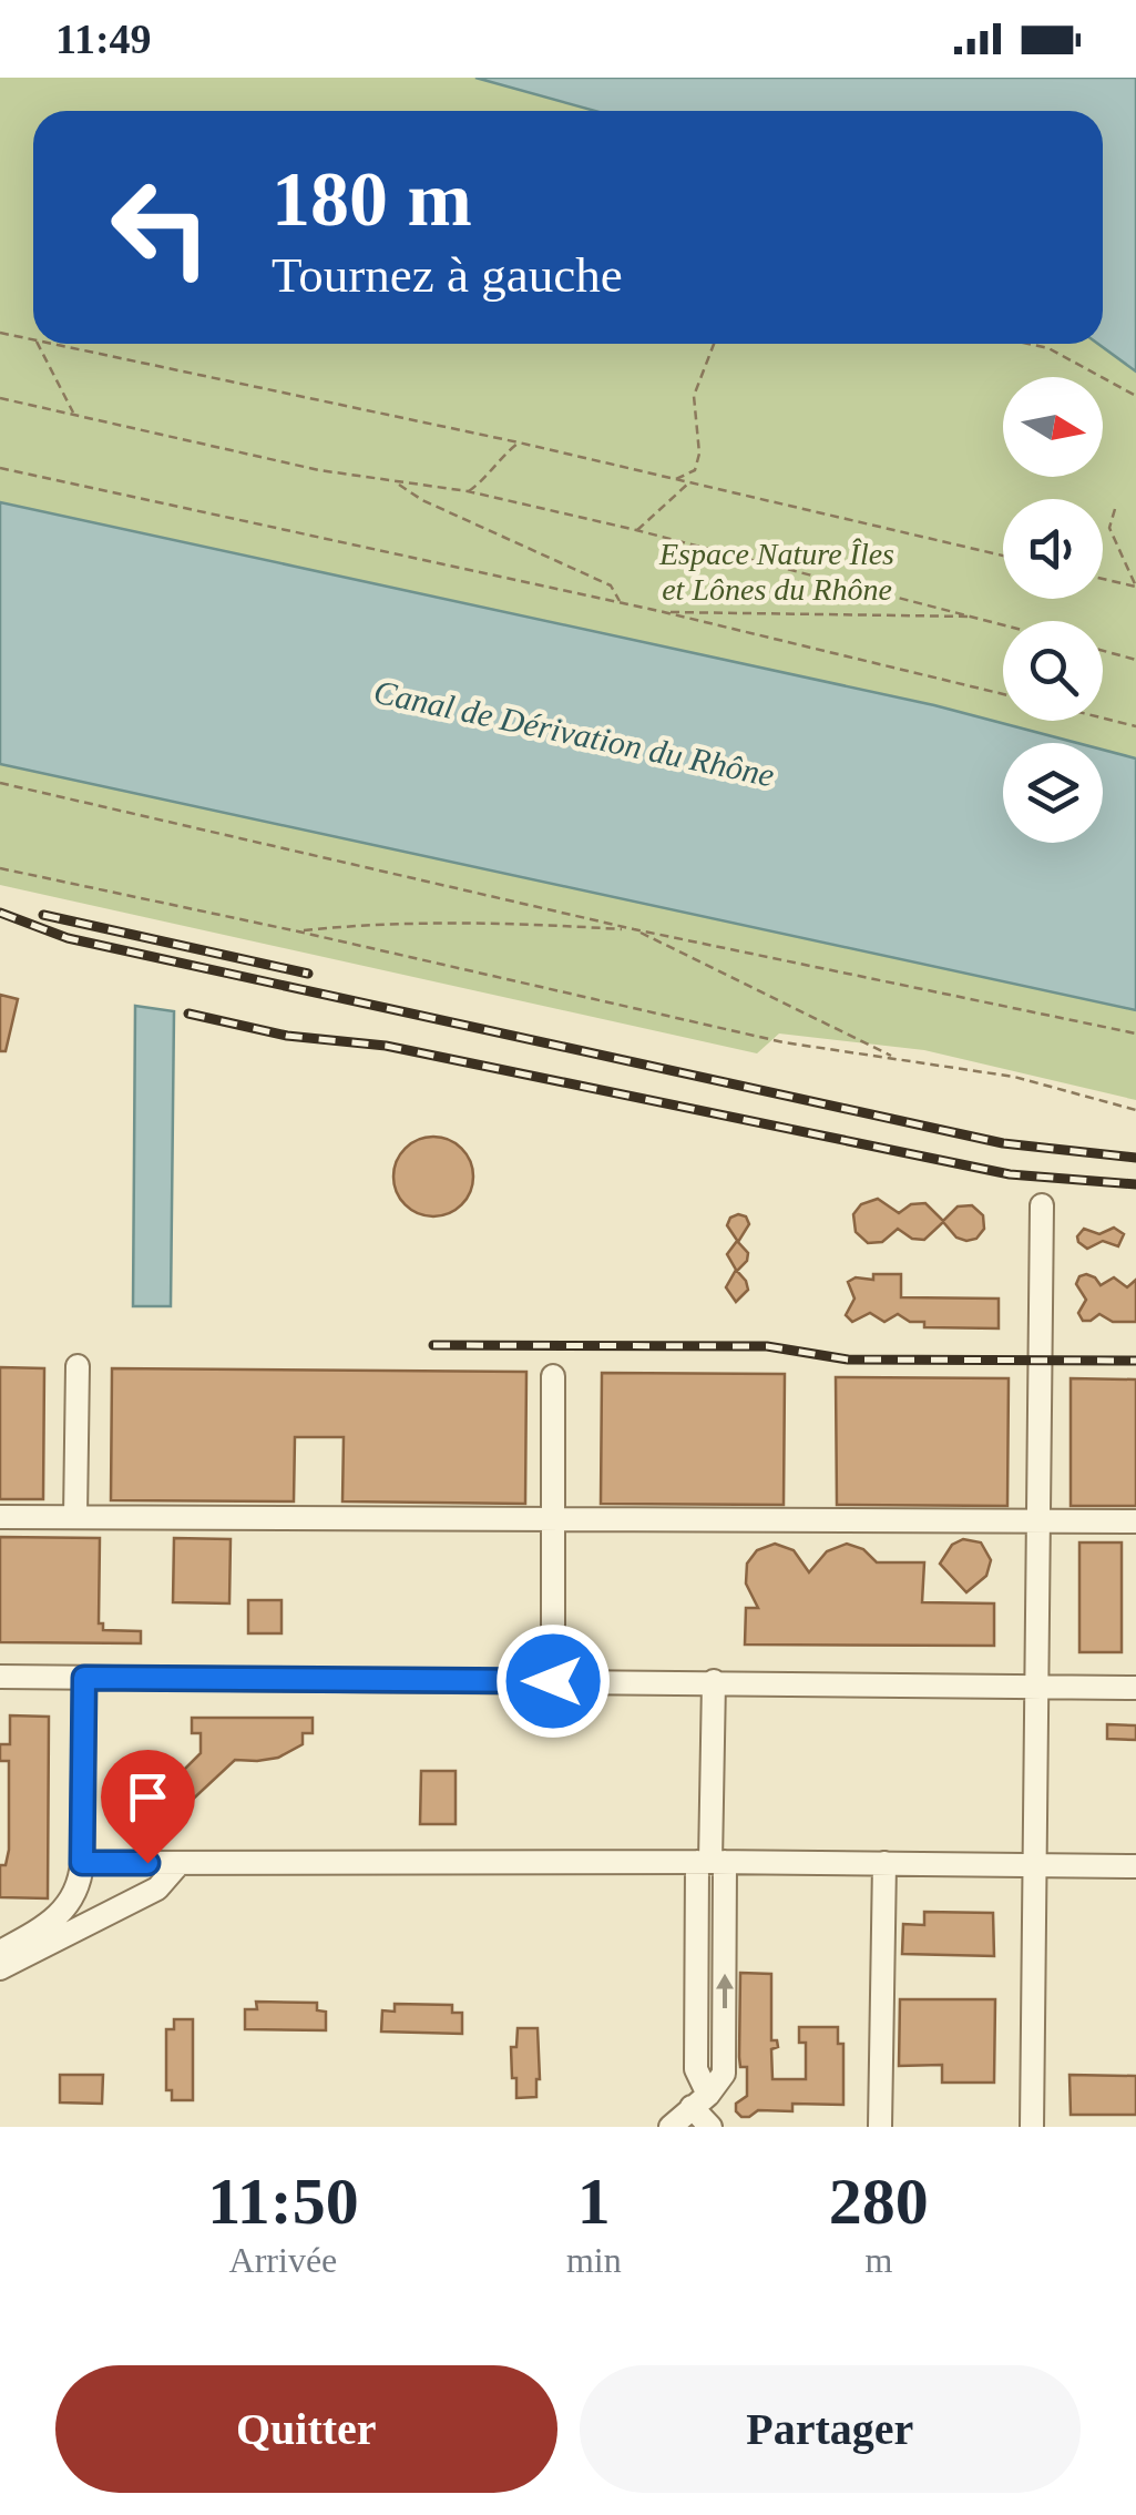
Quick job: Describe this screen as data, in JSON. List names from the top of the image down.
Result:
{
  "water": ["Canal de Dérivation du Rhône"],
  "parks": ["Espace Nature Îles et Lônes du Rhône"],
  "north": "right",
  "page": {
    "status": "11:49",
    "turn": ["180 m", "Tournez à gauche"],
    "eta": [
      "11:50",
      "Arrivée",
      "1",
      "min",
      "280",
      "m"
    ],
    "buttons": ["Quitter", "Partager"]
  }
}
